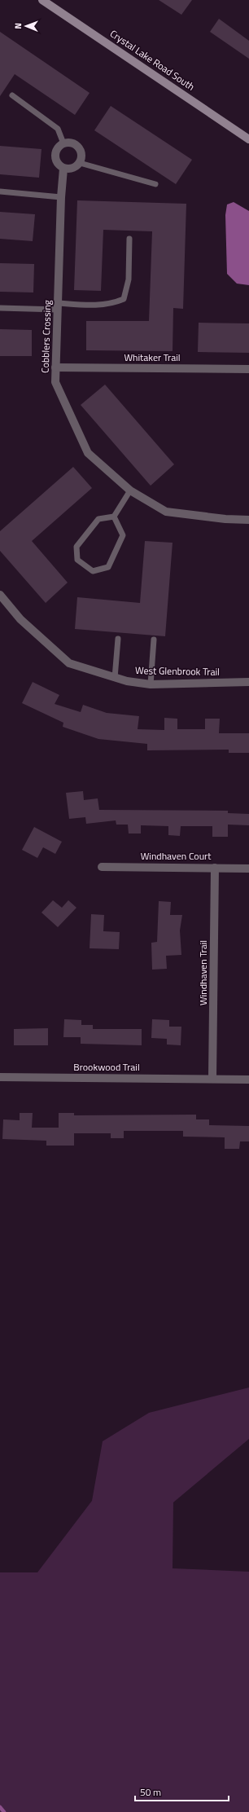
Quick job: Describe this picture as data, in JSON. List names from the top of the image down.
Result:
{
  "streets": {
    "street": [
      "Crystal Lake Road South",
      "Cobblers Crossing",
      "Whitaker Trail",
      "West Glenbrook Trail",
      "Windhaven Court",
      "Windhaven Trail",
      "Brookwood Trail"
    ]
  },
  "crossings": [
    ["Cobblers Crossing", "Whitaker Trail"],
    ["Windhaven Court", "Windhaven Trail"],
    ["Windhaven Trail", "Brookwood Trail"]
  ],
  "scale_bar": "50 m",
  "north": "left"
}
